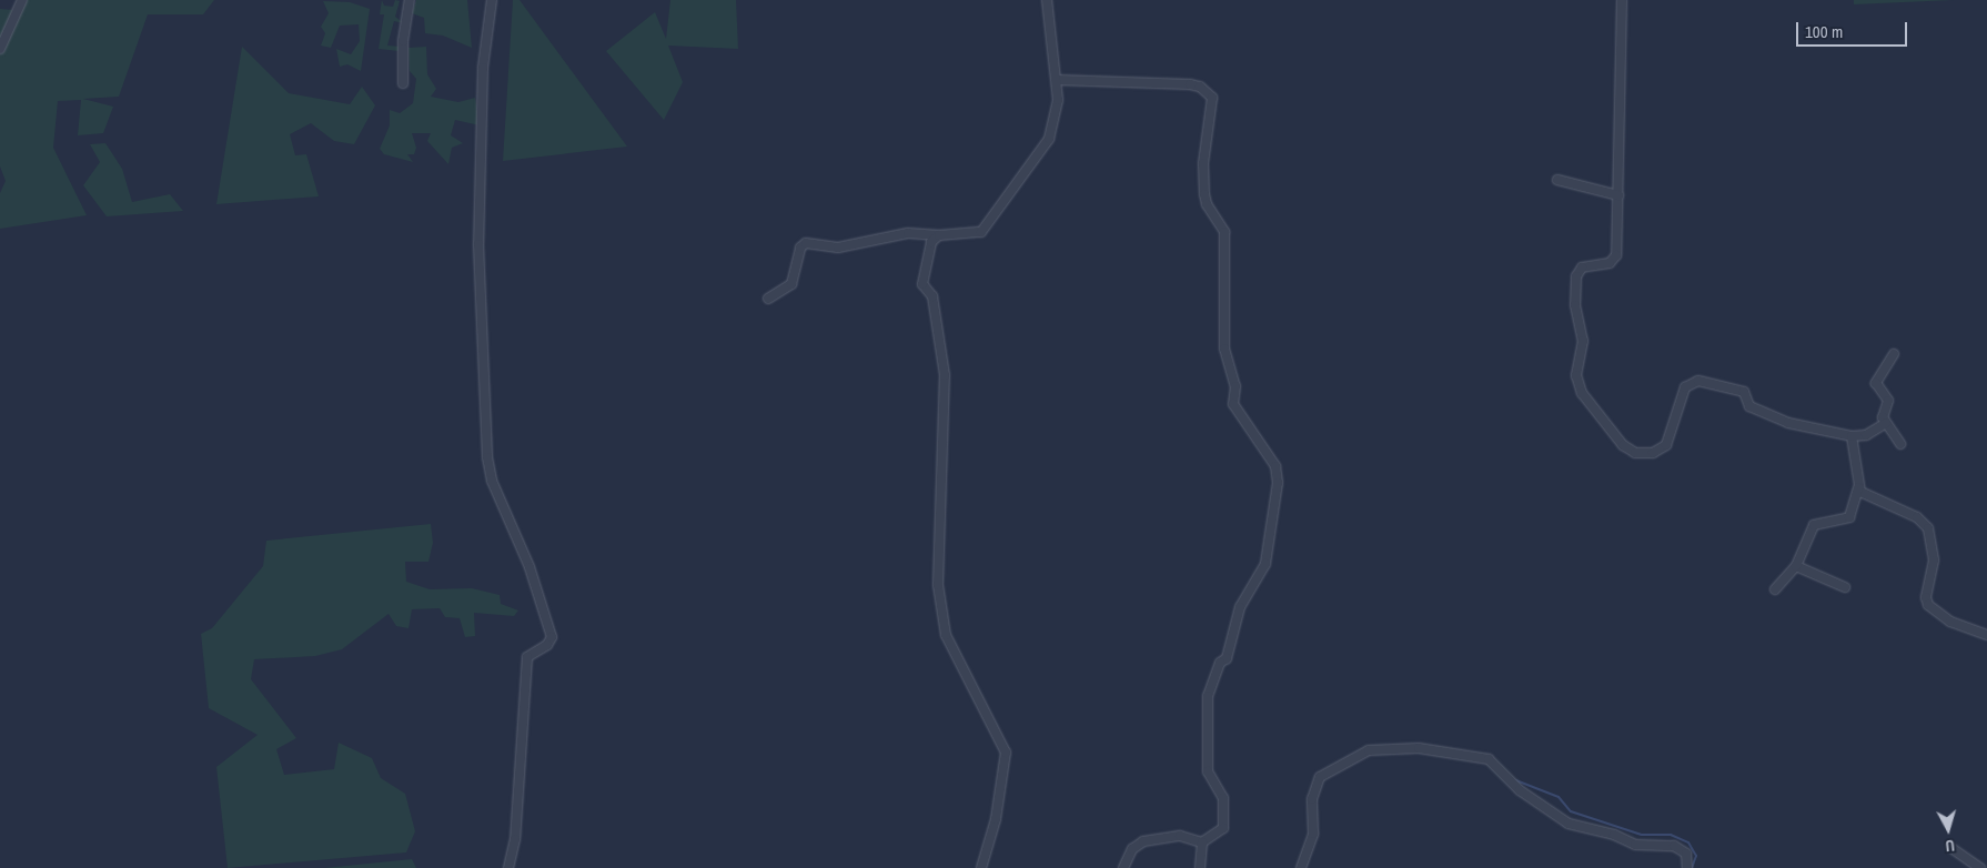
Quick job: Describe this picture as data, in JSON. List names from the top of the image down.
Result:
{
  "scale_bar": "100 m",
  "north": "bottom"
}
